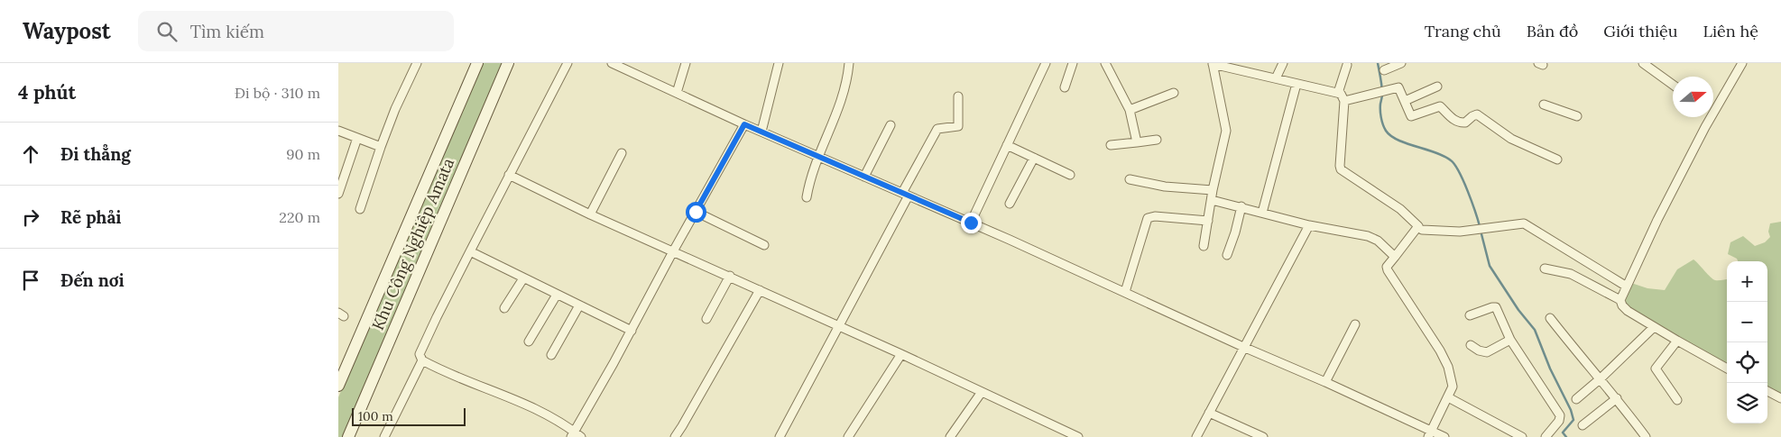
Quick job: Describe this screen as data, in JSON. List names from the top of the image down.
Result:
{
  "streets": {
    "street": ["Khu Công Nghiệp Amata"]
  },
  "scale_bar": "100 m",
  "north": "right",
  "page": {
    "header": "Waypost",
    "search": "Tìm kiếm",
    "nav": [
      "Trang chủ",
      "Bản đồ",
      "Giới thiệu",
      "Liên hệ"
    ],
    "heading": ["4 phút", "Đi bộ · 310 m"],
    "list": [
      ["Đi thẳng", "90 m"],
      ["Rẽ phải", "220 m"],
      "Đến nơi"
    ],
    "map_buttons": ["+", "−"],
    "scale": "100 m"
  }
}
